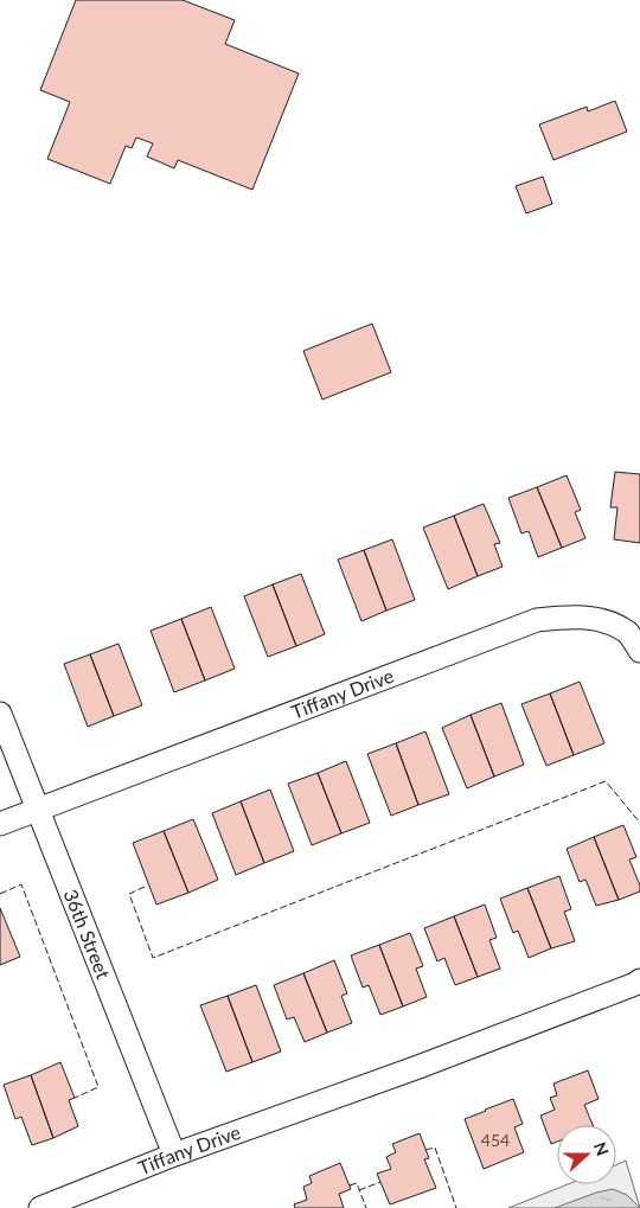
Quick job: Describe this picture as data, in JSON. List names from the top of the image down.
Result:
{
  "streets": {
    "street": ["Tiffany Drive", "36th Street"]
  },
  "crossings": [
    ["Tiffany Drive", "36th Street"]
  ],
  "house_numbers": ["454"],
  "north": "right"
}
